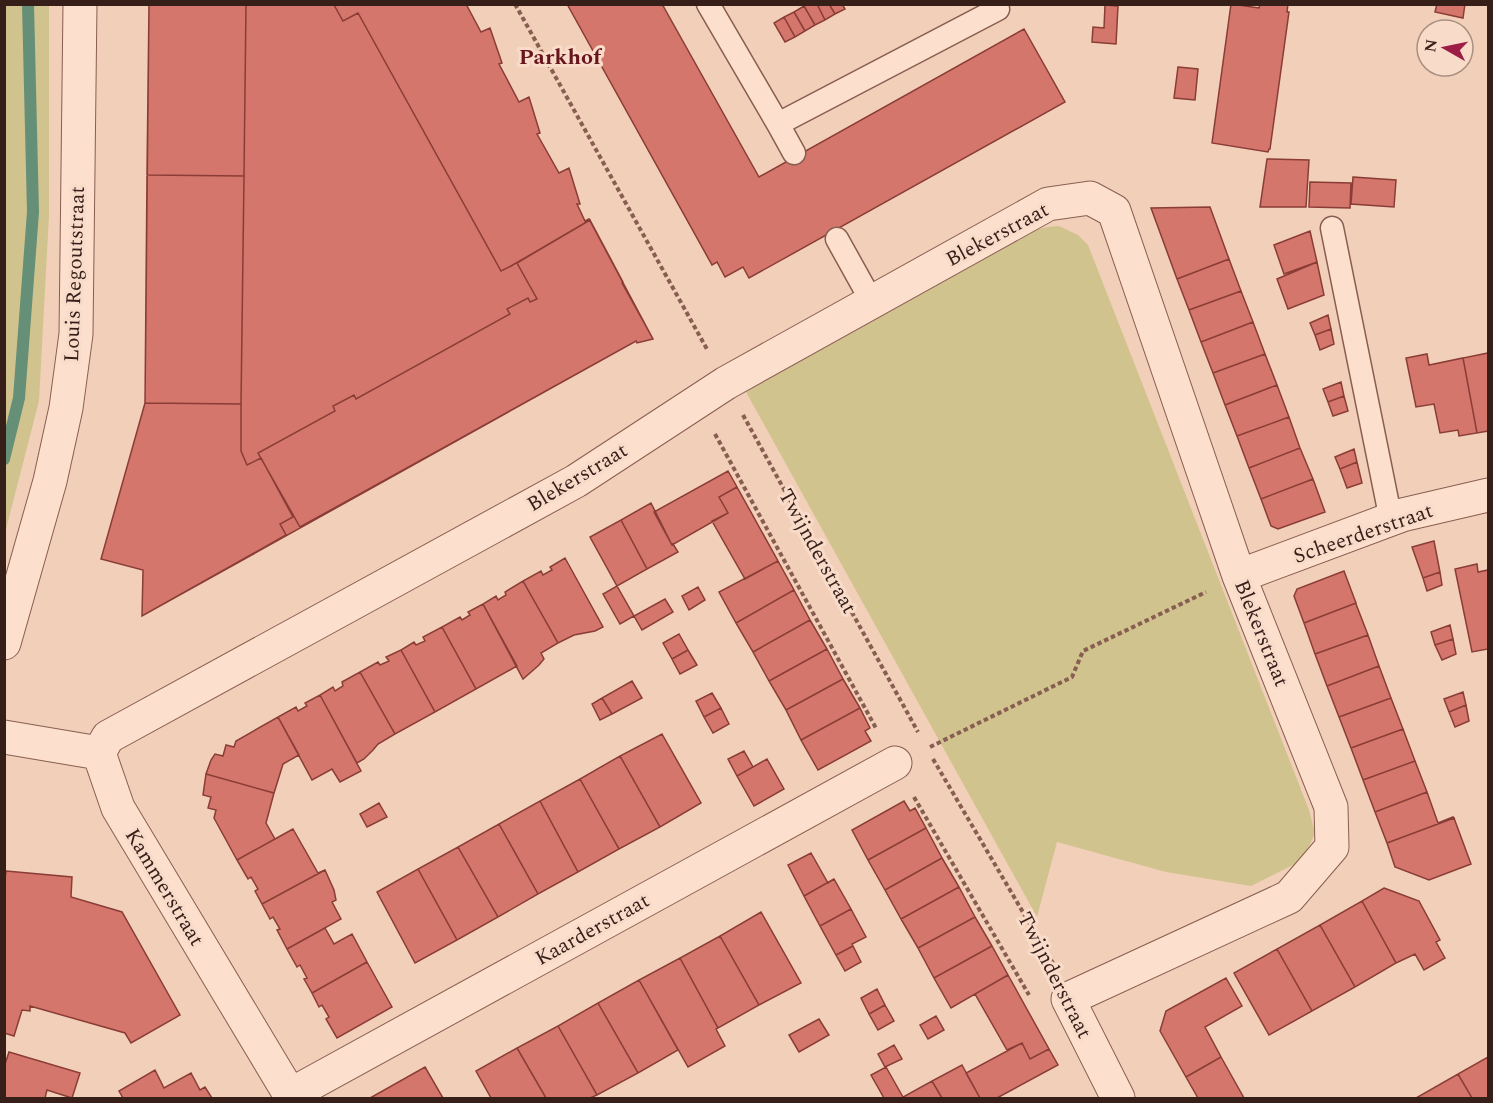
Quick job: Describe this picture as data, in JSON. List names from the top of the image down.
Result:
{
  "streets": {
    "street": [
      "Blekerstraat",
      "Louis Regoutstraat",
      "Scheerderstraat",
      "Twijnderstraat",
      "Kammerstraat",
      "Kaarderstraat"
    ]
  },
  "crossings": [
    ["Blekerstraat", "Scheerderstraat"],
    ["Blekerstraat", "Twijnderstraat"],
    ["Blekerstraat", "Kammerstraat"],
    ["Kammerstraat", "Kaarderstraat"]
  ],
  "districts": ["Parkhof"],
  "north": "left"
}
